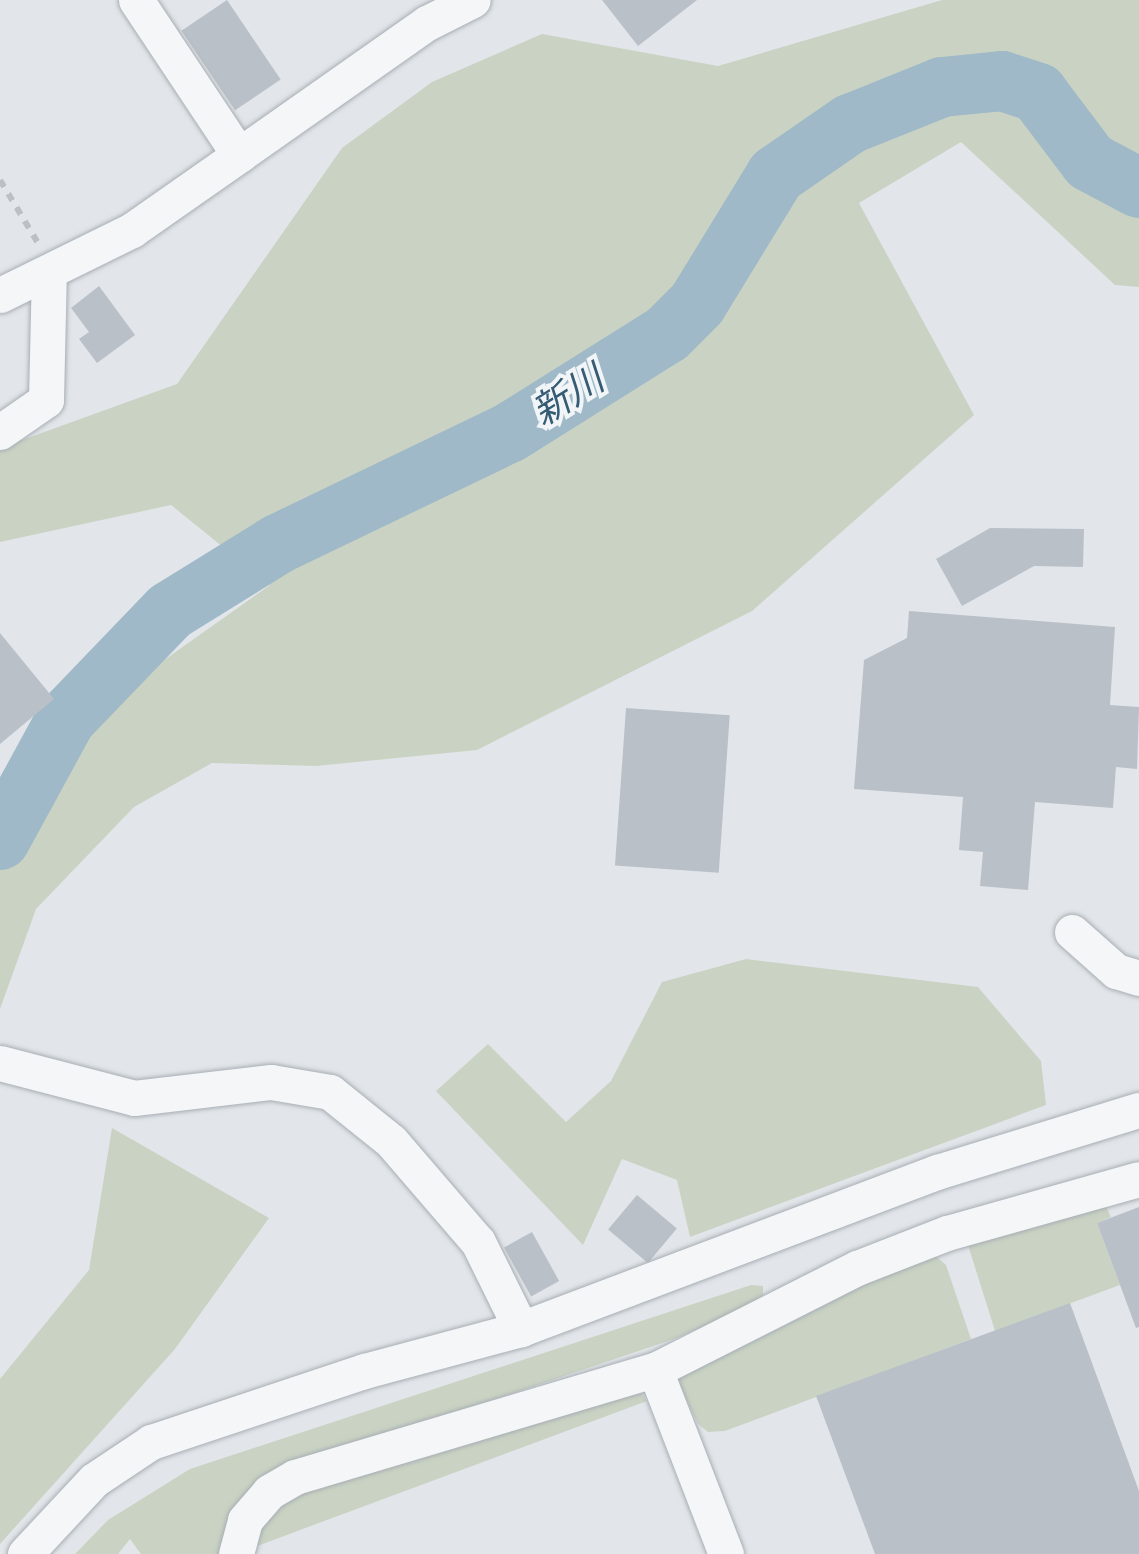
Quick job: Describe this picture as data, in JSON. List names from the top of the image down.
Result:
{
  "water": ["新川"]
}
